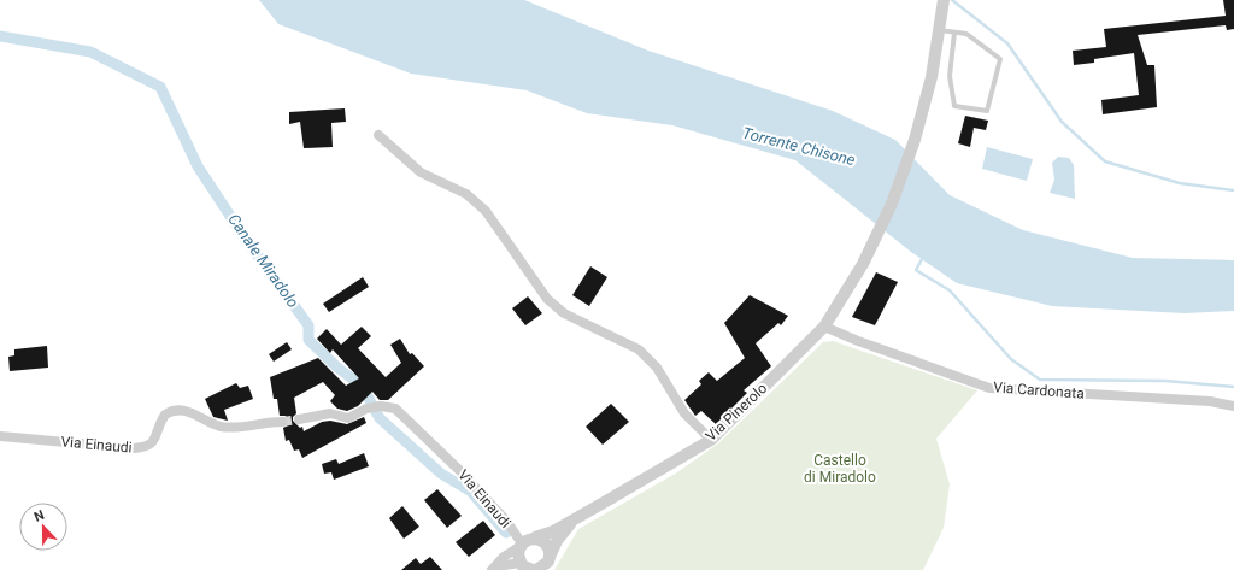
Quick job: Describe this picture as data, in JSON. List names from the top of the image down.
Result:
{
  "streets": {
    "street": ["Via Cardonata", "Via Pinerolo", "Via Einaudi"]
  },
  "crossings": [
    ["Via Cardonata", "Via Pinerolo"],
    ["Via Pinerolo", "Via Einaudi"]
  ],
  "water": ["Torrente Chisone", "Canale Miradolo"],
  "parks": ["Castello di Miradolo"],
  "north": "top"
}
